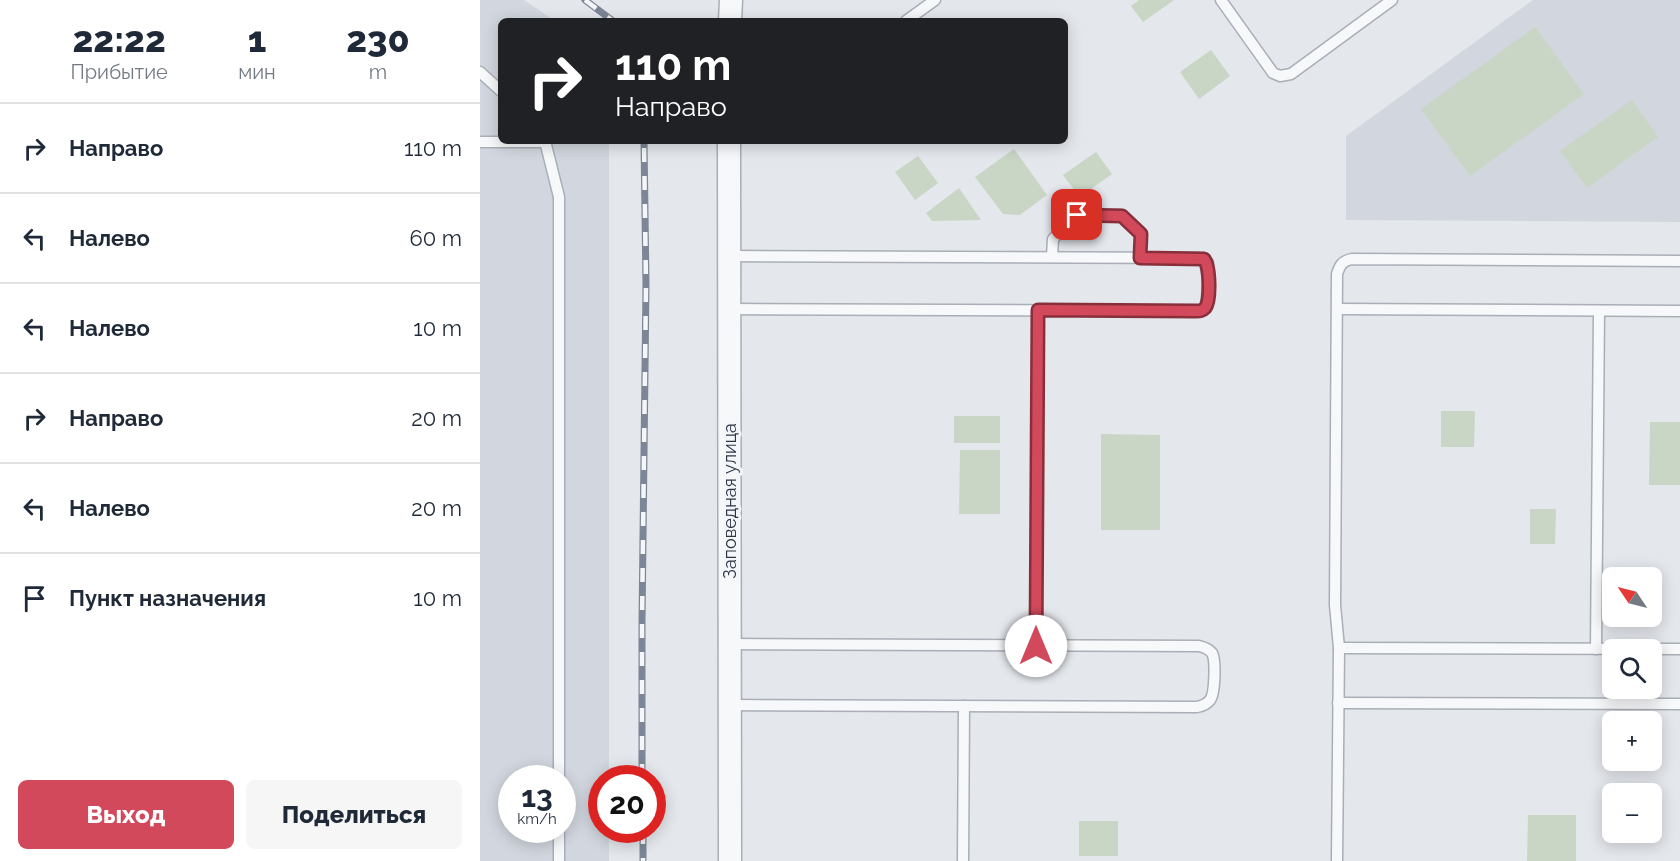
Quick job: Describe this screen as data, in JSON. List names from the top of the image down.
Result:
{
  "streets": {
    "street": ["Заповедная улица"]
  },
  "north": "top left",
  "page": {
    "eta": [
      "22:22",
      "Прибытие",
      "1",
      "мин",
      "230",
      "m"
    ],
    "turn": ["110 m", "Направо"],
    "list": [
      {
        "name": "Направо",
        "value": "110 m"
      },
      {
        "name": "Налево",
        "value": "60 m"
      },
      {
        "name": "Налево",
        "value": "10 m"
      },
      {
        "name": "Направо",
        "value": "20 m"
      },
      {
        "name": "Налево",
        "value": "20 m"
      },
      {
        "name": "Пункт назначения",
        "value": "10 m"
      }
    ],
    "map_buttons": ["+", "−"],
    "speed": "13 km/h",
    "limit": "20",
    "buttons": ["Выход", "Поделиться"]
  }
}
